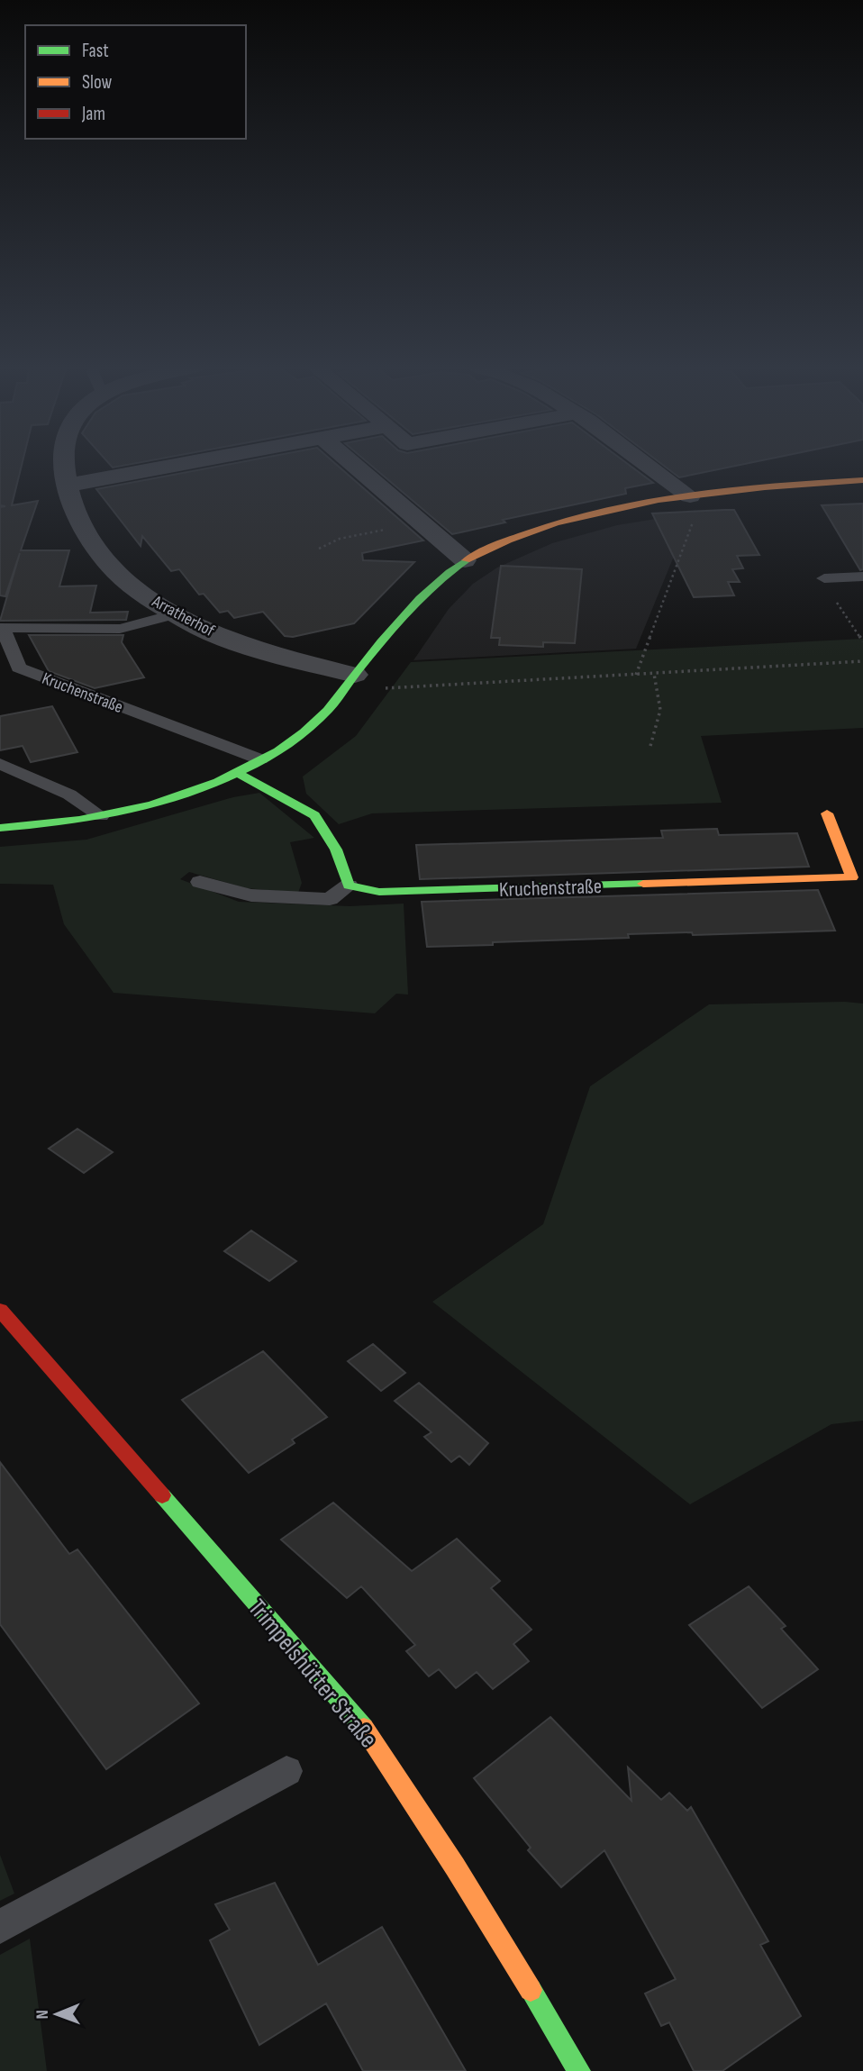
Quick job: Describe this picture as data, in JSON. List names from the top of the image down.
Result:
{
  "streets": {
    "street": ["Arratherhof", "Kruchenstraße", "Trimpelshütter Straße"]
  },
  "legend": ["Fast", "Slow", "Jam"],
  "north": "left"
}
